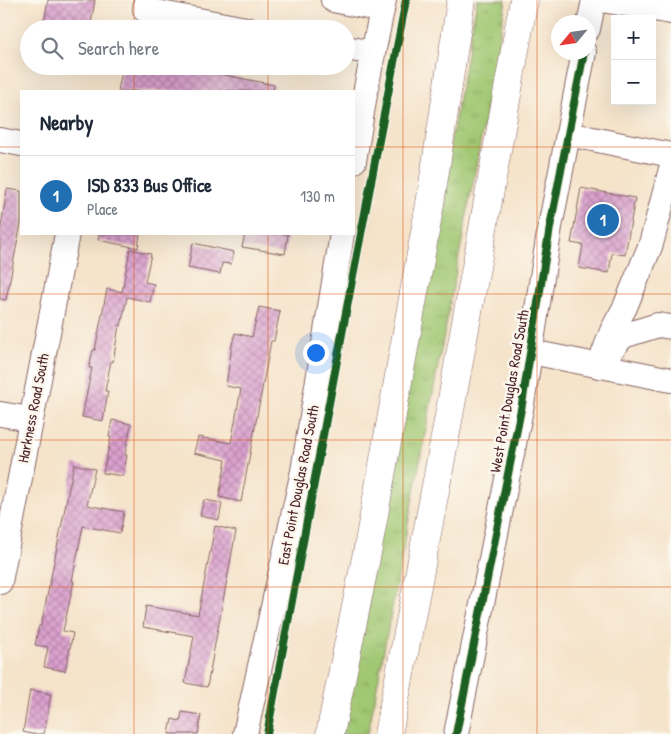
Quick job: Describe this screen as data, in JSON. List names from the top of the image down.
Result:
{
  "streets": {
    "street": ["West Point Douglas Road South", "Harkness Road South", "East Point Douglas Road South"]
  },
  "north": "bottom left",
  "page": {
    "map_buttons": ["+", "−"],
    "search": "Search here",
    "heading": "Nearby",
    "list": [
      {
        "mark": "1",
        "name": "ISD 833 Bus Office",
        "note": "Place",
        "value": "130 m"
      }
    ],
    "pins": "1"
  }
}
